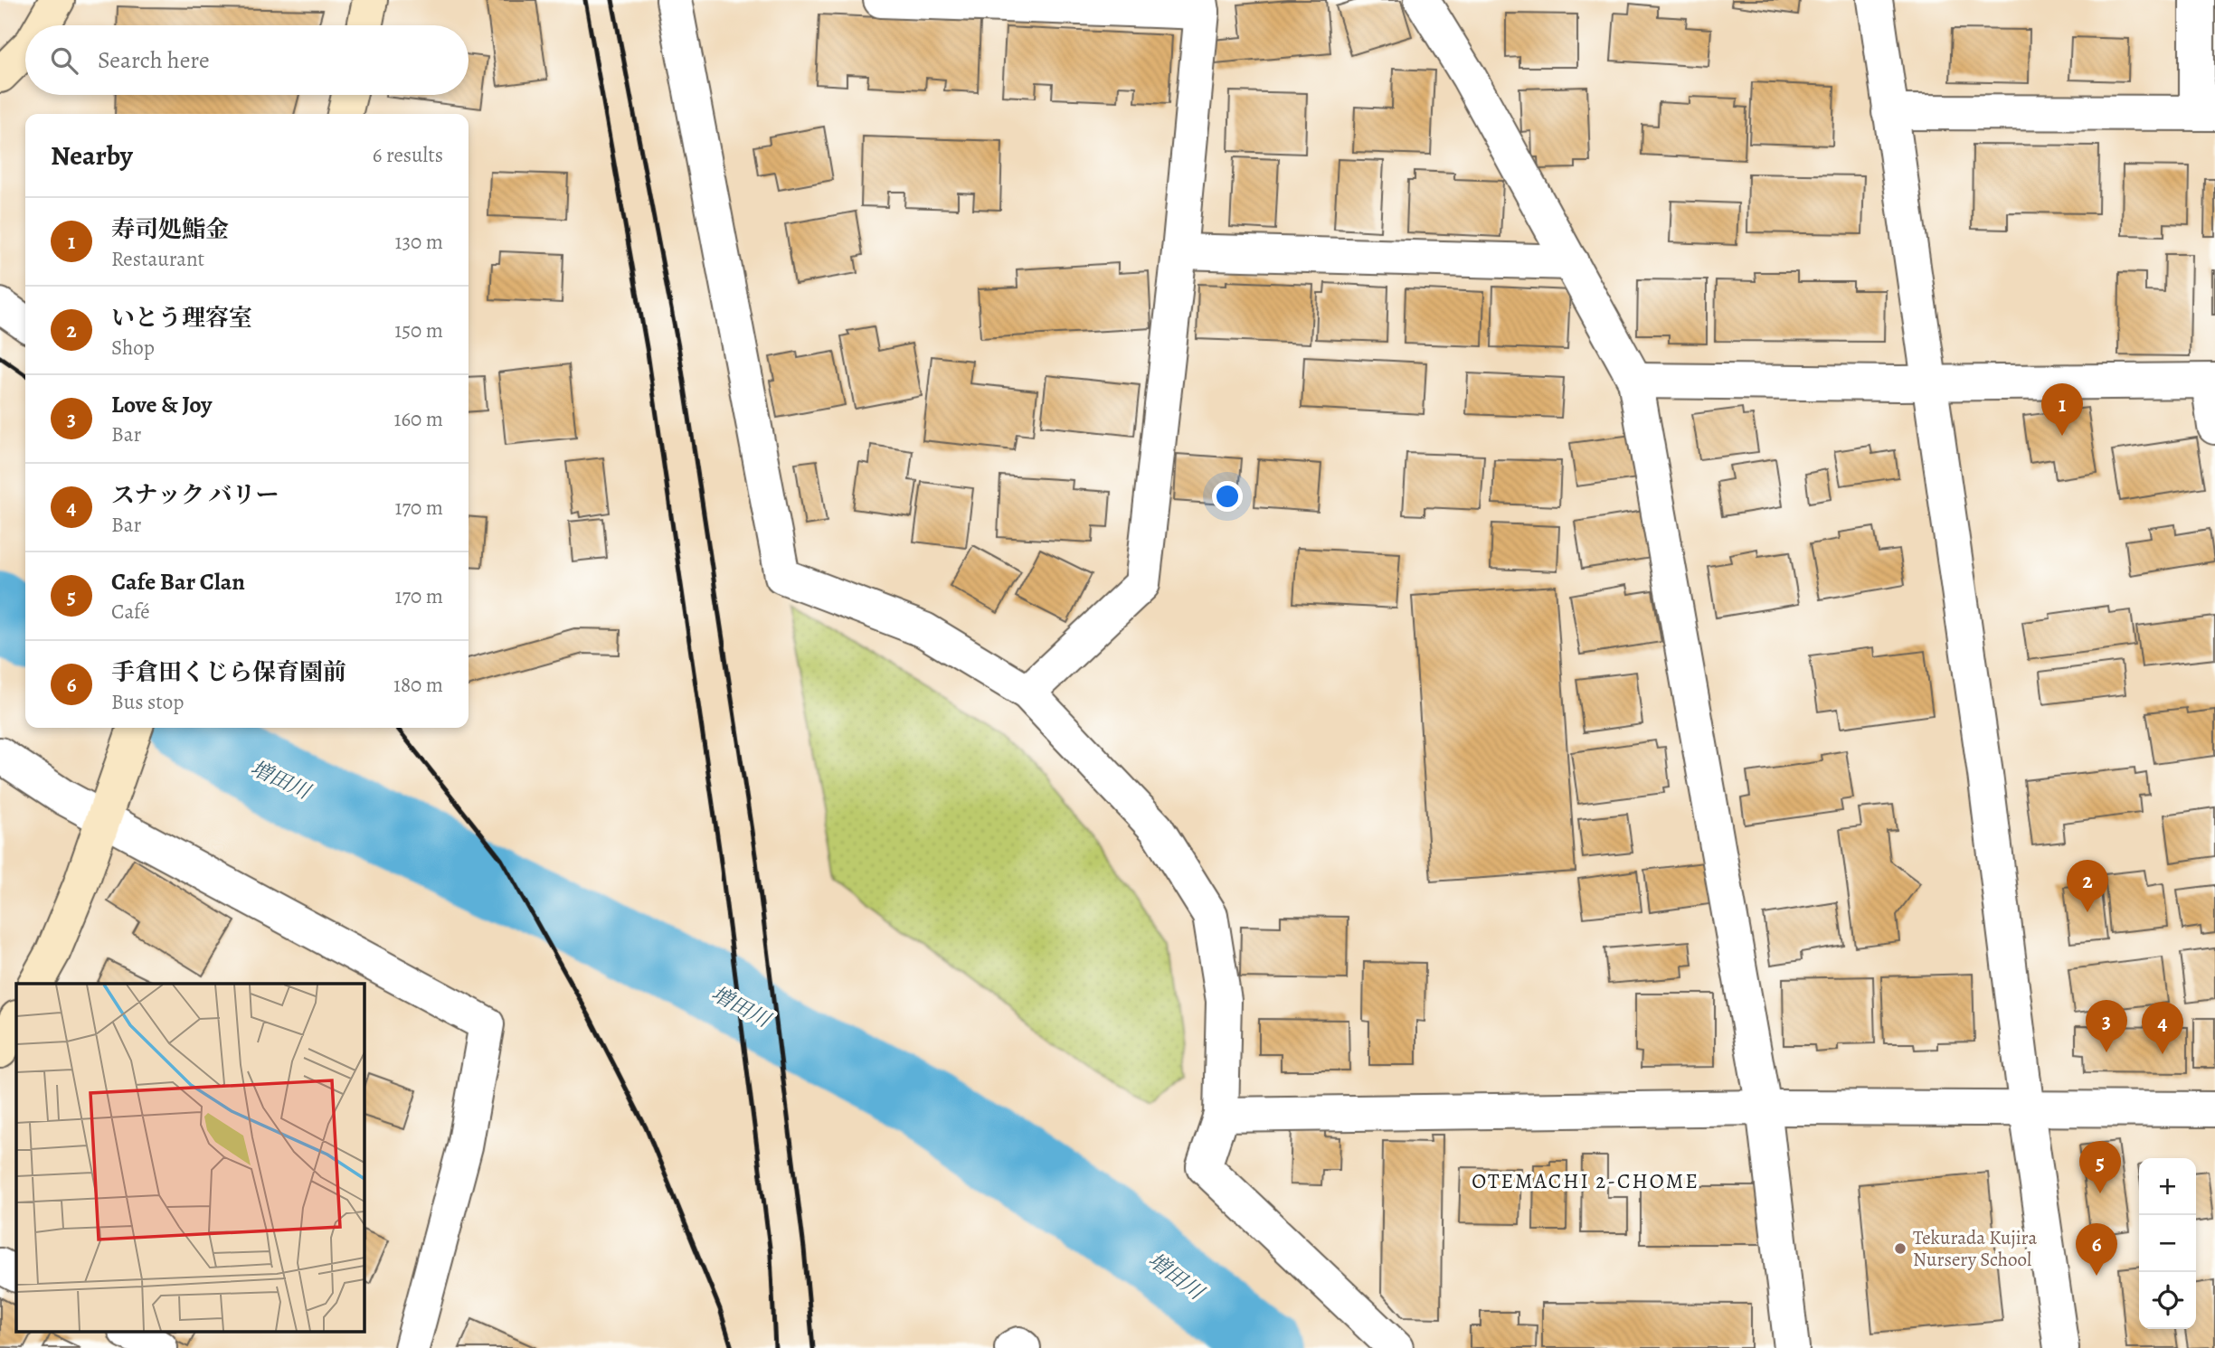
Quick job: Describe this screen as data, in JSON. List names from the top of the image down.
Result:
{
  "districts": ["OTEMACHI 2-CHOME"],
  "water": ["増田川"],
  "places": ["Tekurada Kujira Nursery School"],
  "page": {
    "search": "Search here",
    "heading": ["Nearby", "6 results"],
    "list": [
      {
        "mark": "1",
        "name": "寿司処鮨金",
        "note": "Restaurant",
        "value": "130 m"
      },
      {
        "mark": "2",
        "name": "いとう理容室",
        "note": "Shop",
        "value": "150 m"
      },
      {
        "mark": "3",
        "name": "Love & Joy",
        "note": "Bar",
        "value": "160 m"
      },
      {
        "mark": "4",
        "name": "スナック バリー",
        "note": "Bar",
        "value": "170 m"
      },
      {
        "mark": "5",
        "name": "Cafe Bar Clan",
        "note": "Café",
        "value": "170 m"
      },
      {
        "mark": "6",
        "name": "手倉田くじら保育園前",
        "note": "Bus stop",
        "value": "180 m"
      }
    ],
    "pins": [
      "1",
      "2",
      "3",
      "4",
      "5",
      "6"
    ],
    "map_buttons": ["+", "−"]
  }
}
